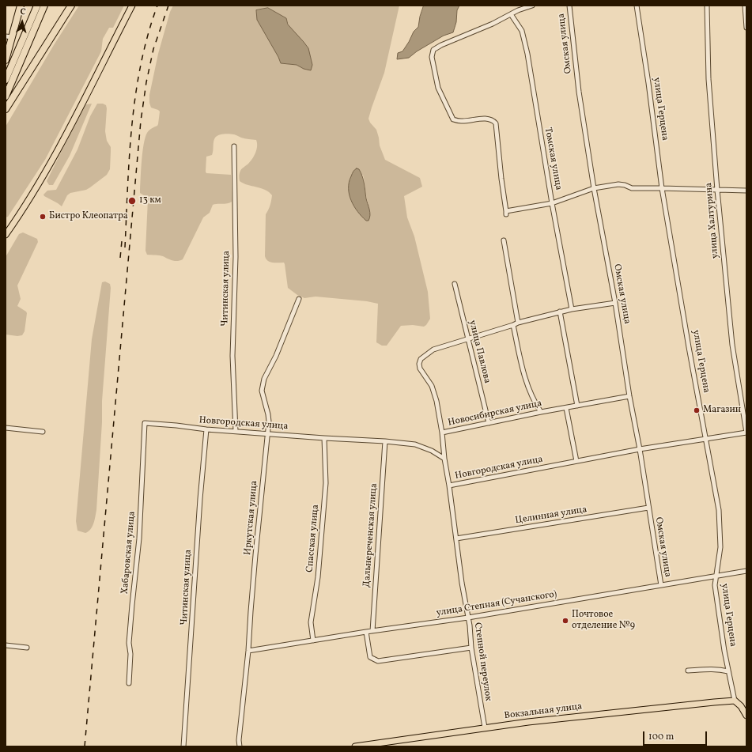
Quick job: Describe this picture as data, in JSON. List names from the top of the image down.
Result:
{
  "streets": {
    "main road": ["Вокзальная улица"],
    "street": [
      "Омская улица",
      "улица Герцена",
      "Томская улица",
      "улица Халтурина",
      "Читинская улица",
      "улица Павлова",
      "Новосибирская улица",
      "Новгородская улица",
      "Целинная улица",
      "Иркутская улица",
      "Дальнереченская улица",
      "Спасская улица",
      "Хабаровская улица",
      "улица Степная (Сучанского)",
      "Степной переулок"
    ]
  },
  "crossings": [
    ["Омская улица", "Новосибирская улица"],
    ["Омская улица", "Новгородская улица"],
    ["Омская улица", "Целинная улица"],
    ["Омская улица", "улица Степная (Сучанского)"],
    ["улица Герцена", "Новгородская улица"],
    ["улица Герцена", "улица Степная (Сучанского)"],
    ["улица Герцена", "Вокзальная улица"],
    ["улица Халтурина", "Новгородская улица"],
    ["Читинская улица", "Новгородская улица"],
    ["улица Павлова", "Новосибирская улица"],
    ["Новгородская улица", "Иркутская улица"],
    ["Новгородская улица", "Дальнереченская улица"],
    ["Новгородская улица", "Спасская улица"],
    ["Новгородская улица", "Хабаровская улица"],
    ["Новгородская улица", "Степной переулок"],
    ["Целинная улица", "Степной переулок"],
    ["Иркутская улица", "улица Степная (Сучанского)"],
    ["Дальнереченская улица", "улица Степная (Сучанского)"],
    ["Спасская улица", "улица Степная (Сучанского)"],
    ["улица Степная (Сучанского)", "Степной переулок"],
    ["Степной переулок", "Вокзальная улица"]
  ],
  "places": [
    "13 км",
    "Бистро Клеопатра",
    "Магазин",
    "Почтовое отделение №9"
  ],
  "scale_bar": "100 m",
  "north": "top"
}
